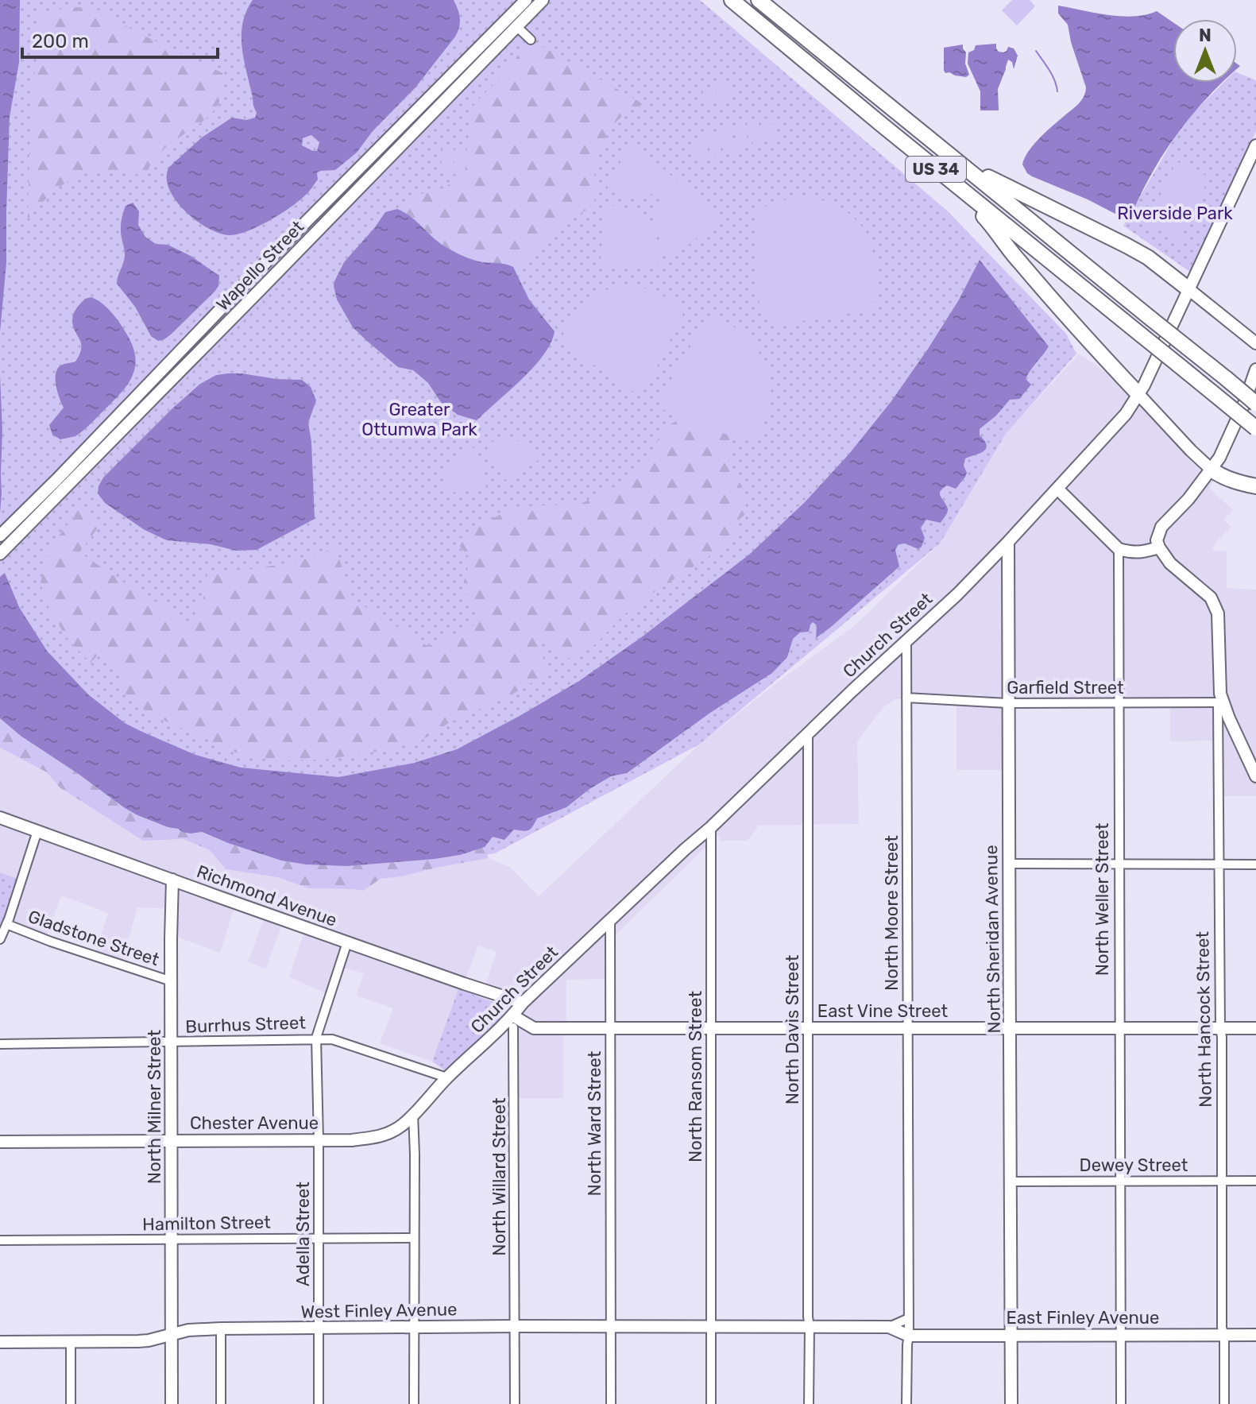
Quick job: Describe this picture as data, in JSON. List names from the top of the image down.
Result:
{
  "streets": {
    "highway": ["US 34"],
    "main road": [
      "Wapello Street",
      "Church Street",
      "Richmond Avenue",
      "North Sheridan Avenue",
      "East Vine Street",
      "North Hancock Street",
      "North Milner Street",
      "Chester Avenue",
      "West Finley Avenue",
      "East Finley Avenue"
    ],
    "street": [
      "Garfield Street",
      "North Weller Street",
      "North Moore Street",
      "Gladstone Street",
      "Burrhus Street",
      "North Davis Street",
      "North Ransom Street",
      "North Ward Street",
      "Dewey Street",
      "North Willard Street",
      "Hamilton Street",
      "Adella Street"
    ]
  },
  "crossings": [
    ["Church Street", "Richmond Avenue"],
    ["Church Street", "North Moore Street"],
    ["Church Street", "North Sheridan Avenue"],
    ["Church Street", "East Vine Street"],
    ["Church Street", "Burrhus Street"],
    ["Church Street", "North Davis Street"],
    ["Church Street", "North Ransom Street"],
    ["Church Street", "Chester Avenue"],
    ["Church Street", "North Ward Street"],
    ["Church Street", "North Willard Street"],
    ["Garfield Street", "North Weller Street"],
    ["Garfield Street", "North Moore Street"],
    ["Garfield Street", "North Sheridan Avenue"],
    ["Garfield Street", "North Hancock Street"],
    ["Richmond Avenue", "North Milner Street"],
    ["Richmond Avenue", "Adella Street"],
    ["North Weller Street", "East Vine Street"],
    ["North Weller Street", "Dewey Street"],
    ["North Weller Street", "East Finley Avenue"],
    ["North Moore Street", "East Vine Street"],
    ["North Moore Street", "East Finley Avenue"],
    ["Gladstone Street", "North Milner Street"],
    ["North Sheridan Avenue", "East Vine Street"],
    ["North Sheridan Avenue", "Dewey Street"],
    ["North Sheridan Avenue", "East Finley Avenue"],
    ["East Vine Street", "North Hancock Street"],
    ["East Vine Street", "North Davis Street"],
    ["East Vine Street", "North Ransom Street"],
    ["East Vine Street", "North Ward Street"],
    ["East Vine Street", "North Willard Street"],
    ["North Hancock Street", "Dewey Street"],
    ["North Hancock Street", "East Finley Avenue"],
    ["Burrhus Street", "North Milner Street"],
    ["Burrhus Street", "Chester Avenue"],
    ["Burrhus Street", "Adella Street"],
    ["North Milner Street", "Chester Avenue"],
    ["North Milner Street", "Hamilton Street"],
    ["North Milner Street", "West Finley Avenue"],
    ["Chester Avenue", "Adella Street"],
    ["North Ward Street", "West Finley Avenue"],
    ["North Willard Street", "West Finley Avenue"],
    ["Hamilton Street", "Adella Street"],
    ["Adella Street", "West Finley Avenue"]
  ],
  "parks": ["Riverside Park", "Greater Ottumwa Park"],
  "scale_bar": "200 m",
  "north": "top"
}
